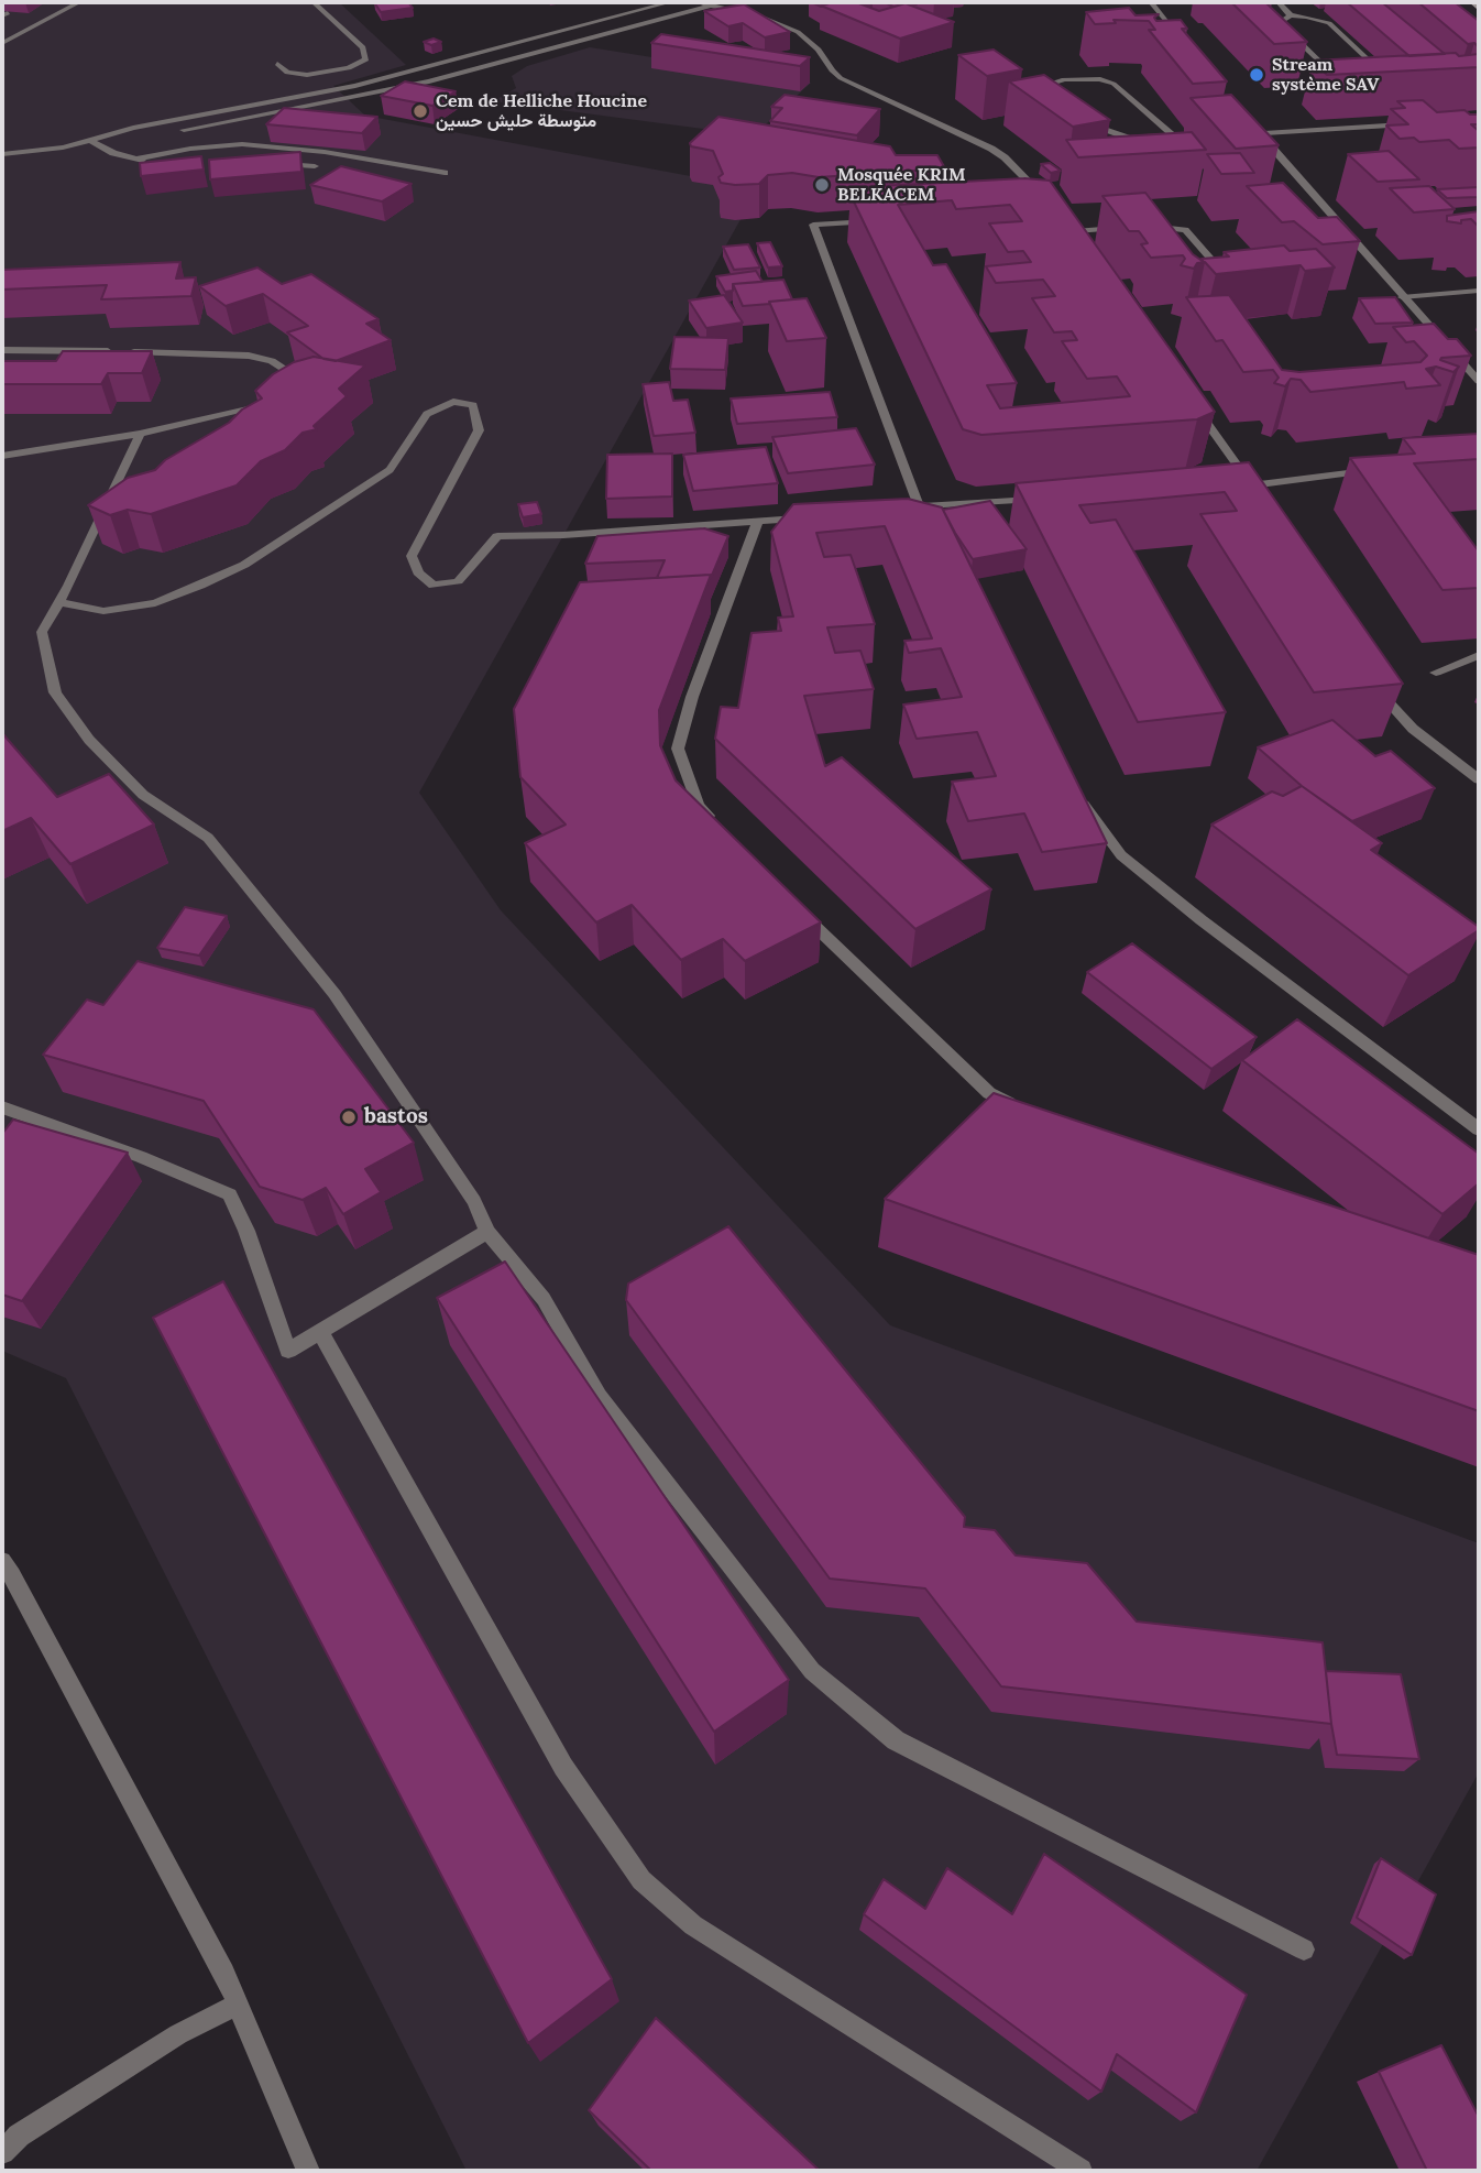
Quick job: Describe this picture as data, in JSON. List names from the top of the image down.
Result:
{
  "places": [
    "Stream système SAV",
    "Cem de Helliche Houcine متوسطة حليش حسين",
    "Mosquée KRIM BELKACEM",
    "bastos"
  ]
}
